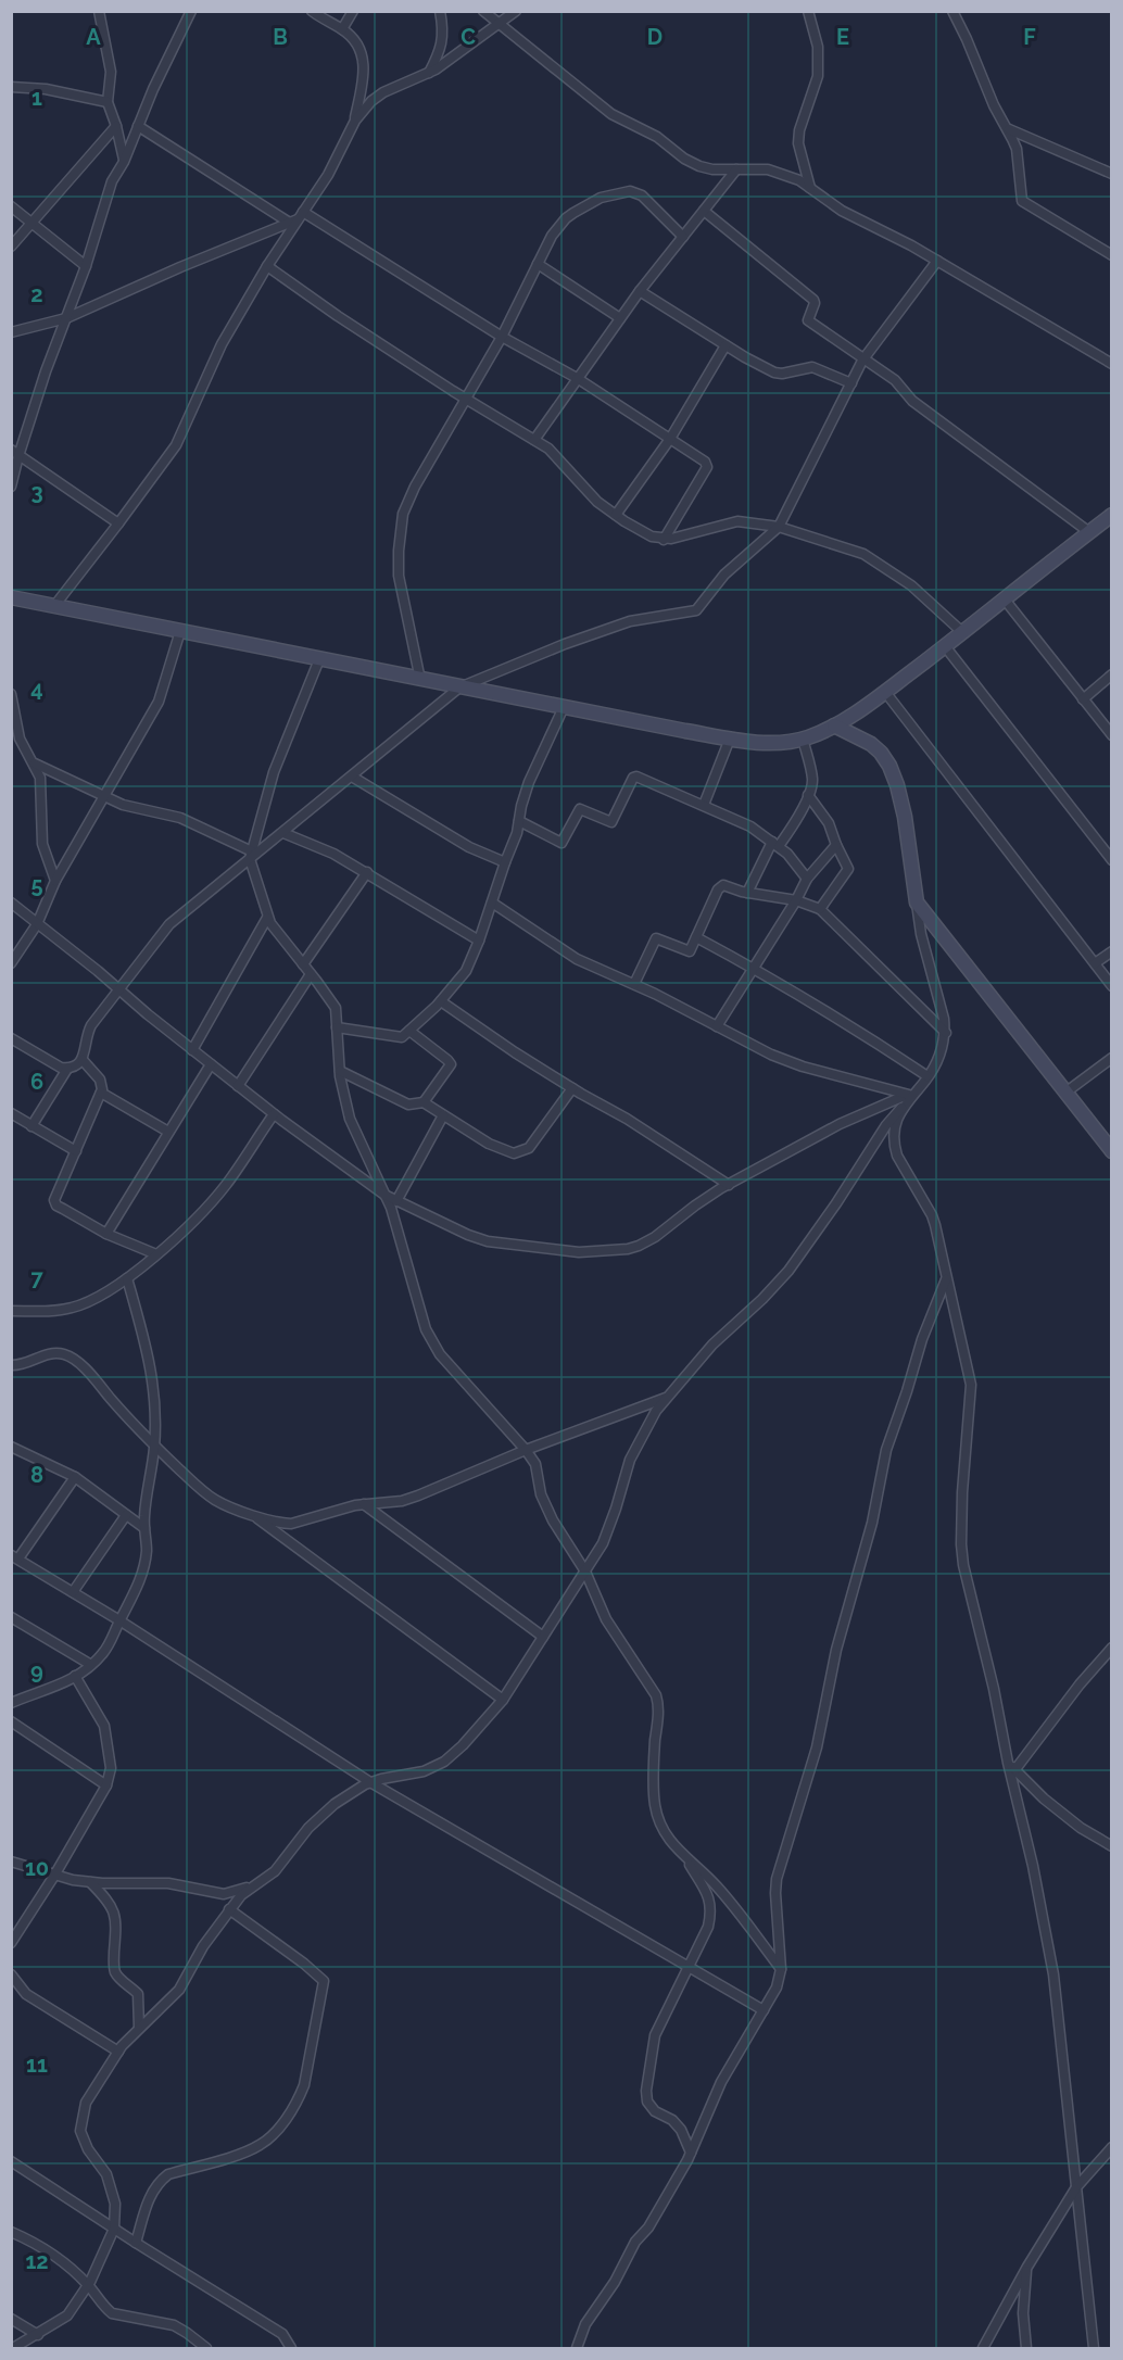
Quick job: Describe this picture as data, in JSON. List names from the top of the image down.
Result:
{
  "grid": {
    "columns": [
      "A",
      "B",
      "C",
      "D",
      "E",
      "F"
    ],
    "rows": [
      "1",
      "2",
      "3",
      "4",
      "5",
      "6",
      "7",
      "8",
      "9",
      "10",
      "11",
      "12"
    ]
  }
}
